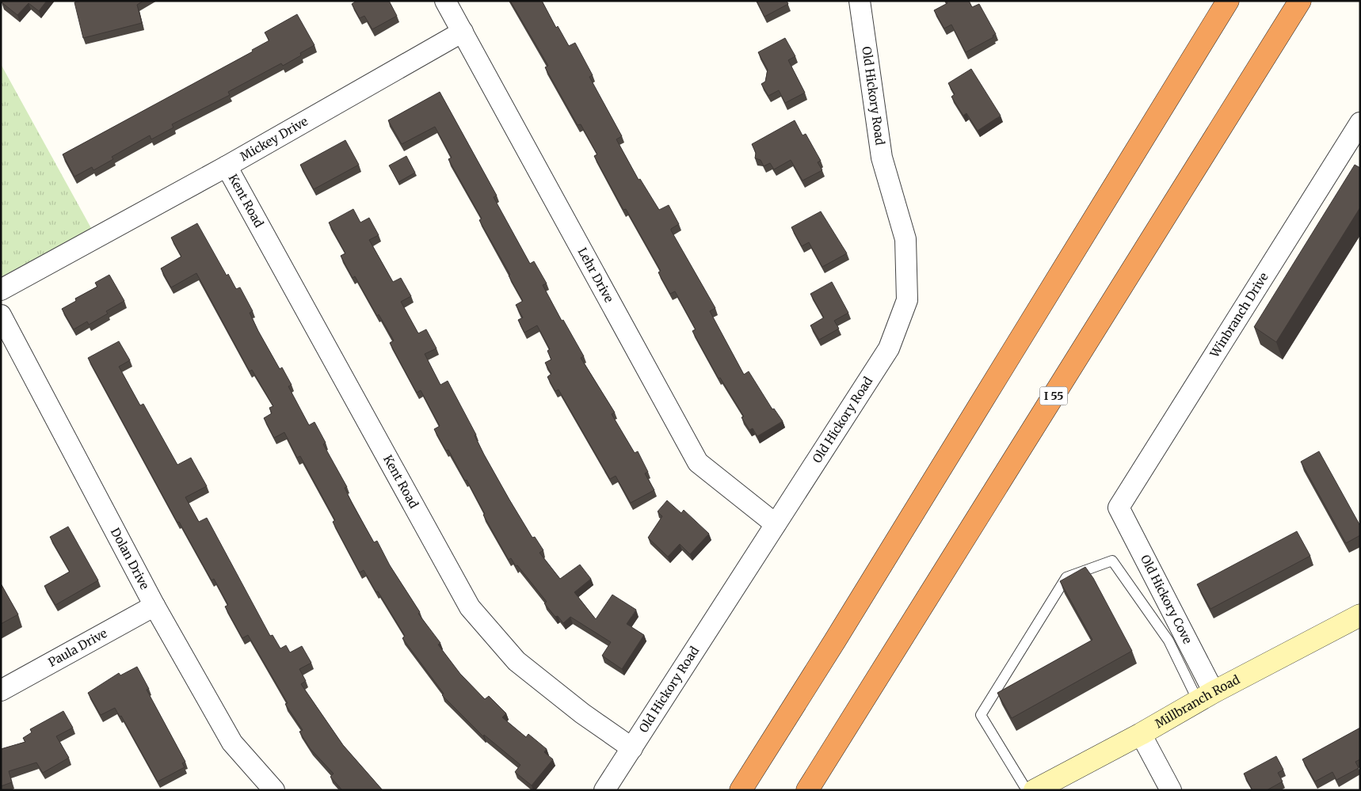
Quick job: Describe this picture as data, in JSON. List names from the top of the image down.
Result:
{
  "streets": {
    "highway": ["I 55"],
    "main road": ["Millbranch Road"],
    "street": [
      "Old Hickory Road",
      "Mickey Drive",
      "Kent Road",
      "Lehr Drive",
      "Winbranch Drive",
      "Dolan Drive",
      "Old Hickory Cove",
      "Paula Drive"
    ]
  },
  "crossings": [
    ["Old Hickory Road", "Kent Road"],
    ["Old Hickory Road", "Lehr Drive"],
    ["Mickey Drive", "Kent Road"],
    ["Mickey Drive", "Lehr Drive"],
    ["Winbranch Drive", "Old Hickory Cove"],
    ["Dolan Drive", "Paula Drive"],
    ["Old Hickory Cove", "Millbranch Road"]
  ]
}
